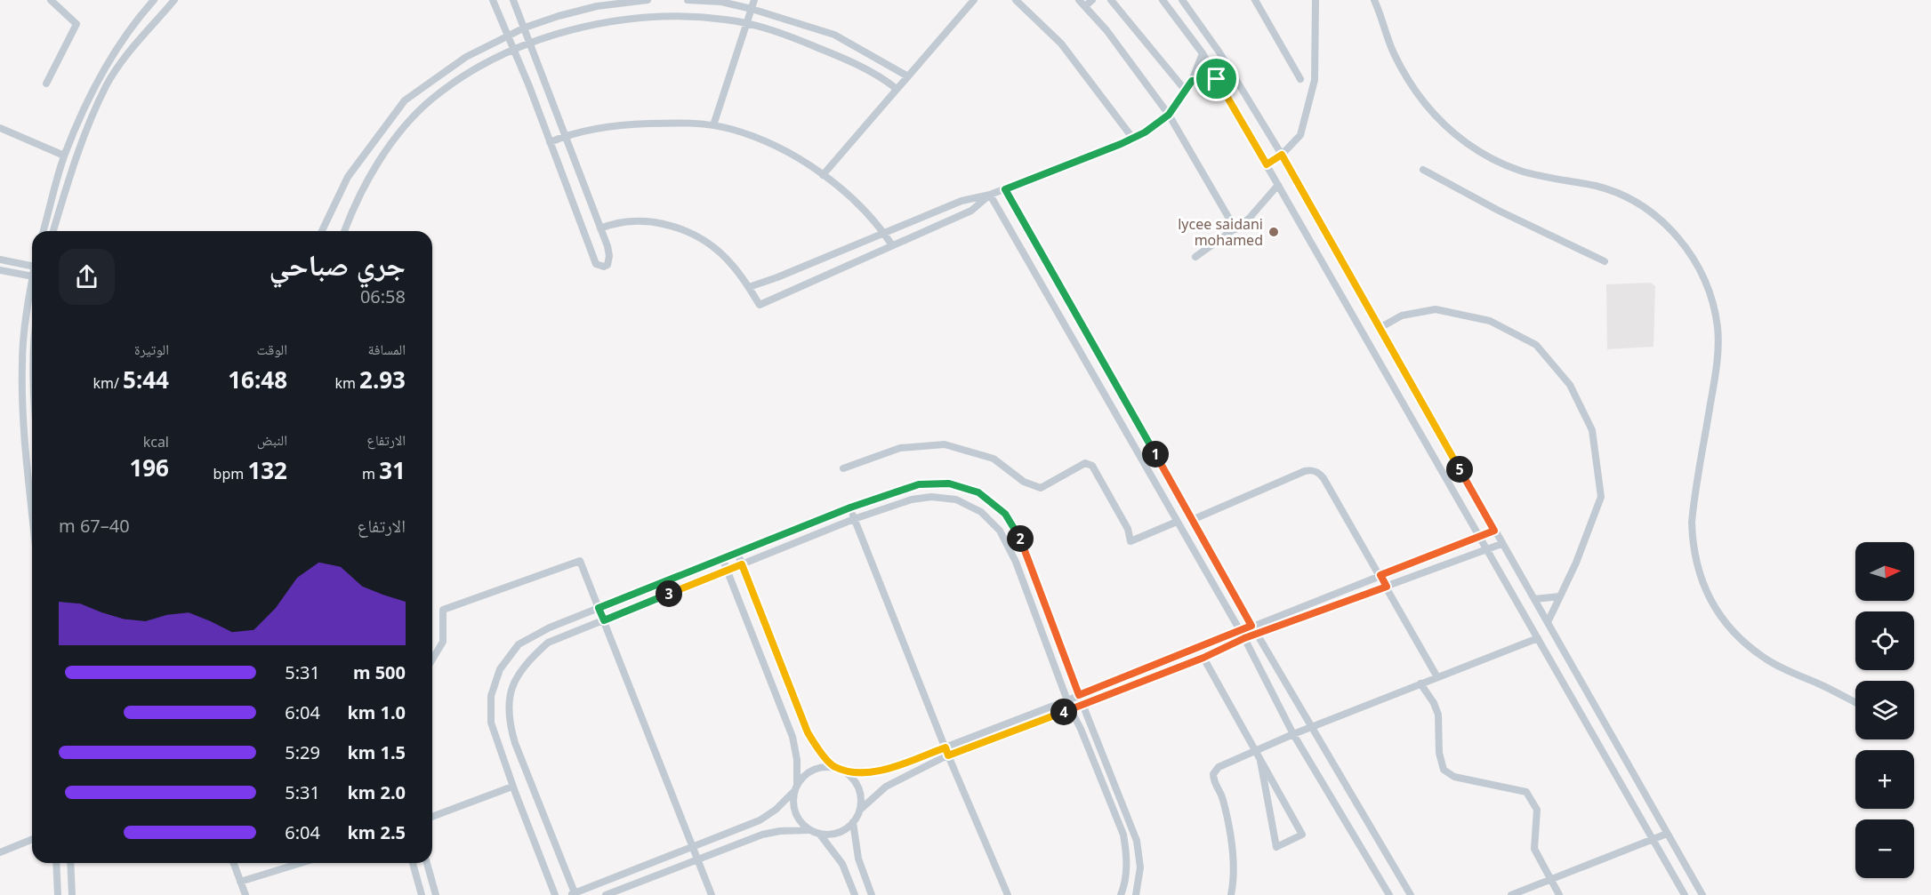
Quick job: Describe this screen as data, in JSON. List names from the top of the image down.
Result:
{
  "places": ["lycee saidani mohamed"],
  "north": "right",
  "page": {
    "heading": ["جري صباحي", "06:58"],
    "stats": [
      ["المسافة", "2.93 km"],
      ["الوقت", "16:48"],
      ["الوتيرة", "5:44 /km"],
      ["الارتفاع", "31 m"],
      ["النبض", "132 bpm"],
      ["kcal", "196"]
    ],
    "pins": [
      "1",
      "5",
      "2",
      "3",
      "4"
    ],
    "chart": ["الارتفاع", "40–67 m"],
    "map_buttons": ["+", "−"],
    "list": [
      {
        "name": "500 m",
        "note": "5:31"
      },
      {
        "name": "1.0 km",
        "note": "6:04"
      },
      {
        "name": "1.5 km",
        "note": "5:29"
      },
      {
        "name": "2.0 km",
        "note": "5:31"
      },
      {
        "name": "2.5 km",
        "note": "6:04"
      }
    ]
  }
}
